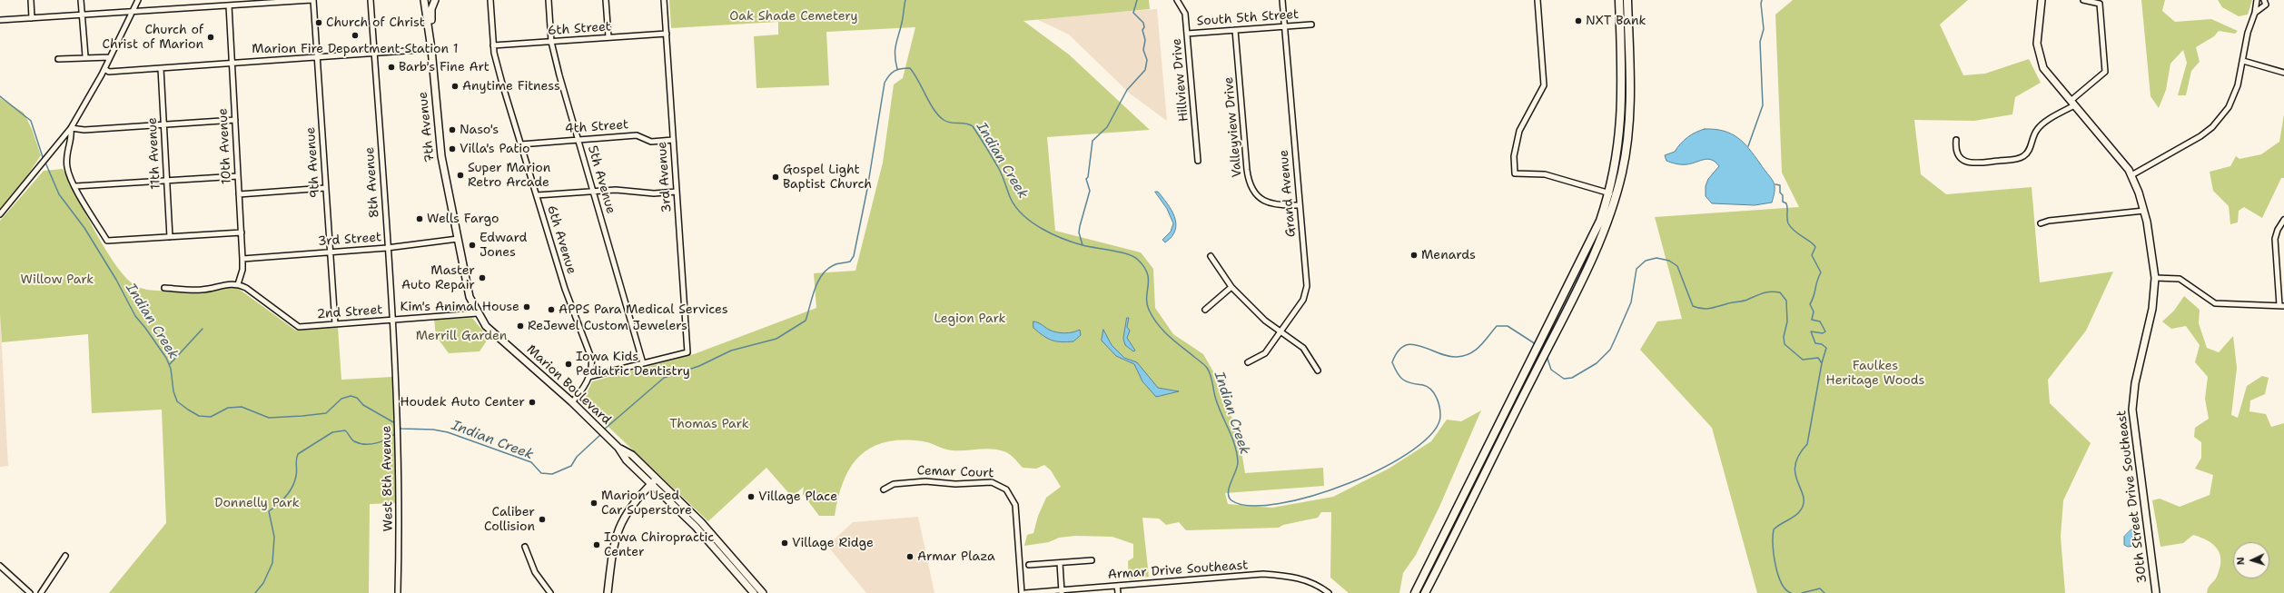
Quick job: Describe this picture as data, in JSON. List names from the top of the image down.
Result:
{
  "streets": {
    "main road": ["7th Avenue", "Marion Boulevard", "30th Street Drive Southeast"],
    "street": [
      "South 5th Street",
      "6th Street",
      "Hillview Drive",
      "4th Street",
      "Valleyview Drive",
      "10th Avenue",
      "11th Avenue",
      "9th Avenue",
      "3rd Avenue",
      "5th Avenue",
      "8th Avenue",
      "Grand Avenue",
      "3rd Street",
      "6th Avenue",
      "2nd Street",
      "Cemar Court",
      "West 8th Avenue",
      "Armar Drive Southeast"
    ]
  },
  "crossings": [
    ["South 5th Street", "Hillview Drive"],
    ["South 5th Street", "Valleyview Drive"],
    ["South 5th Street", "Grand Avenue"],
    ["6th Street", "3rd Avenue"],
    ["6th Street", "5th Avenue"],
    ["6th Street", "6th Avenue"],
    ["7th Avenue", "3rd Street"],
    ["7th Avenue", "2nd Street"],
    ["7th Avenue", "Marion Boulevard"],
    ["4th Street", "3rd Avenue"],
    ["4th Street", "5th Avenue"],
    ["4th Street", "6th Avenue"],
    ["Valleyview Drive", "Grand Avenue"],
    ["10th Avenue", "3rd Street"],
    ["10th Avenue", "2nd Street"],
    ["9th Avenue", "3rd Street"],
    ["9th Avenue", "2nd Street"],
    ["3rd Avenue", "5th Avenue"],
    ["8th Avenue", "3rd Street"],
    ["8th Avenue", "2nd Street"],
    ["8th Avenue", "West 8th Avenue"]
  ],
  "water": ["Indian Creek"],
  "parks": [
    "Oak Shade Cemetery",
    "Willow Park",
    "Legion Park",
    "Merrill Garden",
    "Faulkes Heritage Woods",
    "Thomas Park",
    "Donnelly Park"
  ],
  "places": [
    "NXT Bank",
    "Church of Christ",
    "Marion Fire Department Station 1",
    "Church of Christ of Marion",
    "Barb's Fine Art",
    "Anytime Fitness",
    "Naso's",
    "Villa's Patio",
    "Super Marion Retro Arcade",
    "Gospel Light Baptist Church",
    "Wells Fargo",
    "Edward Jones",
    "Menards",
    "Master Auto Repair",
    "Kim's Animal House",
    "APPS Para Medical Services",
    "ReJewel Custom Jewelers",
    "Iowa Kids Pediatric Dentistry",
    "Houdek Auto Center",
    "Village Place",
    "Marion Used Car Superstore",
    "Caliber Collision",
    "Village Ridge",
    "Iowa Chiropractic Center",
    "Armar Plaza"
  ],
  "north": "left"
}
